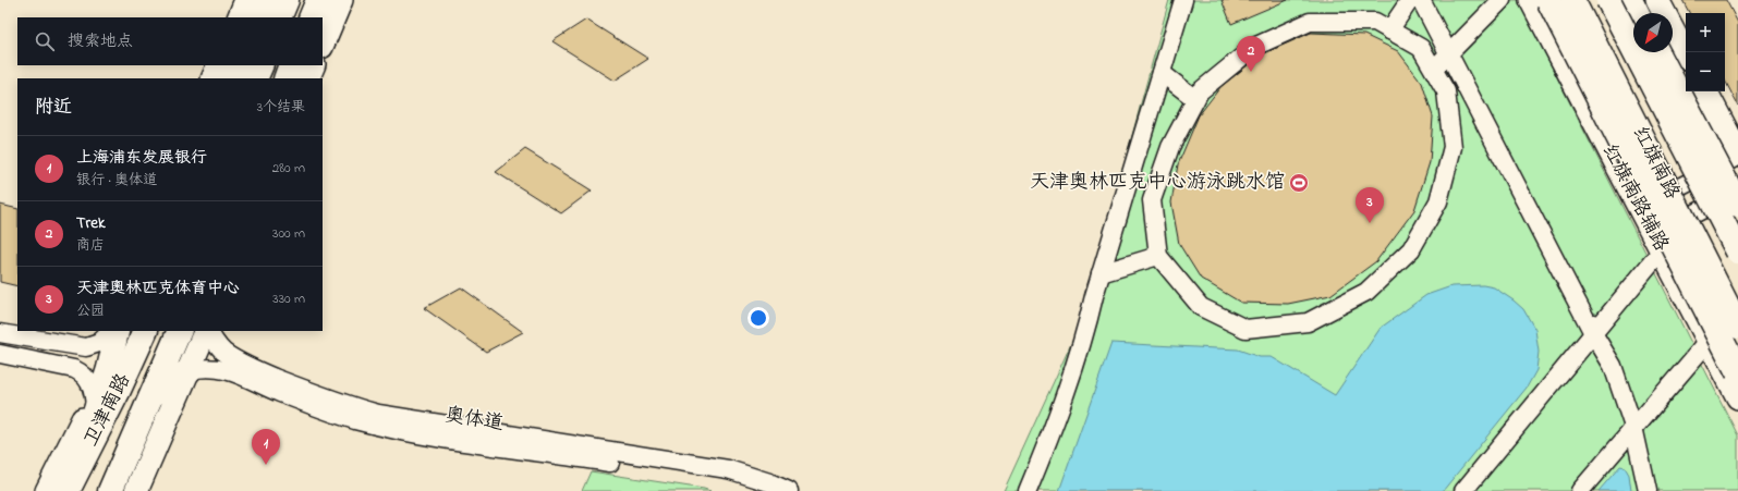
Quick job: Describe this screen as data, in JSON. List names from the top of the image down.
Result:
{
  "streets": {
    "highway": ["红旗南路", "卫津南路"],
    "main road": ["红旗南路辅路"],
    "street": ["奥体道"]
  },
  "places": {
    "sports": ["天津奥林匹克中心游泳跳水馆"]
  },
  "north": "bottom left",
  "page": {
    "map_buttons": ["+", "−"],
    "search": "搜索地点",
    "pins": ["2", "3", "1"],
    "heading": ["附近", "3个结果"],
    "list": [
      {
        "mark": "1",
        "name": "上海浦东发展银行",
        "note": "银行 · 奥体道",
        "value": "280 m"
      },
      {
        "mark": "2",
        "name": "Trek",
        "note": "商店",
        "value": "300 m"
      },
      {
        "mark": "3",
        "name": "天津奥林匹克体育中心",
        "note": "公园",
        "value": "330 m"
      }
    ]
  }
}
